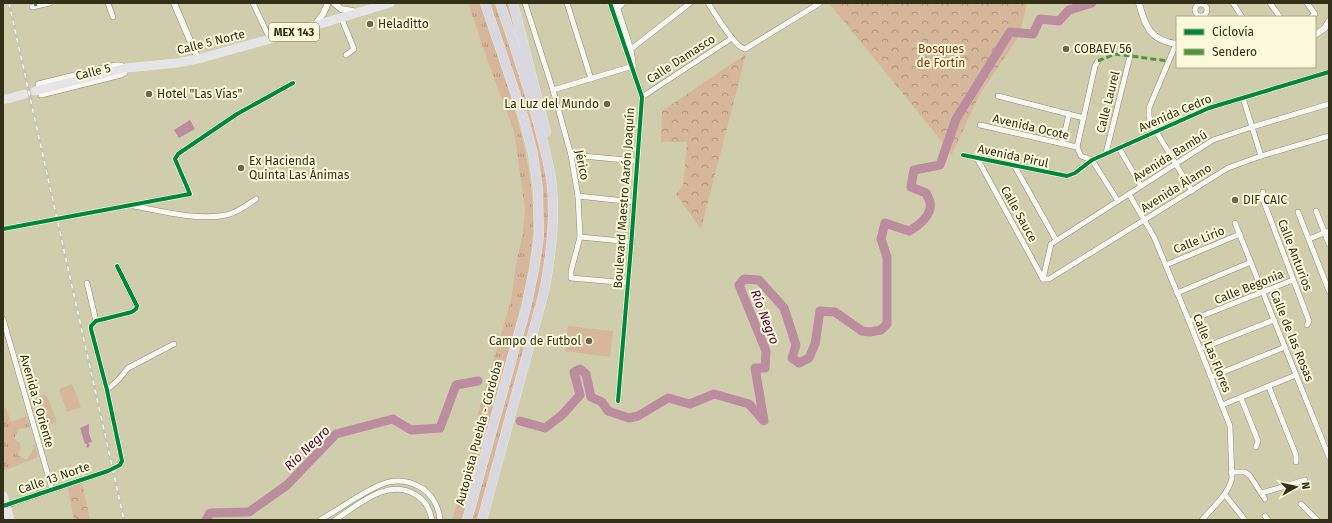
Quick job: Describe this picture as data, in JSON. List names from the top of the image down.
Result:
{
  "streets": {
    "highway": ["Autopista Puebla - Córdoba"],
    "main road": ["MEX 143", "Calle 5 Norte"],
    "street": [
      "Calle Damasco",
      "Calle Laurel",
      "Avenida Cedro",
      "Avenida Ocote",
      "Avenida Pirul",
      "Avenida Bambú",
      "Jérico",
      "Avenida Álamo",
      "Boulevard Maestro Aarón Joaquín",
      "Calle Sauce",
      "Calle Lirio",
      "Calle Anturios",
      "Calle Begonia",
      "Calle de las Rosas",
      "Calle Las Flores",
      "Avenida 2 Oriente",
      "Calle 13 Norte"
    ]
  },
  "crossings": [
    ["Calle Damasco", "Boulevard Maestro Aarón Joaquín"],
    ["Calle Laurel", "Avenida Cedro"],
    ["Avenida Cedro", "Avenida Pirul"],
    ["Avenida Pirul", "Calle Sauce"],
    ["Avenida Bambú", "Calle Las Flores"],
    ["Jérico", "Boulevard Maestro Aarón Joaquín"],
    ["Avenida Álamo", "Calle Sauce"],
    ["Avenida Álamo", "Calle Las Flores"],
    ["Calle Lirio", "Calle de las Rosas"],
    ["Calle Lirio", "Calle Las Flores"],
    ["Calle Anturios", "Calle Begonia"],
    ["Calle Begonia", "Calle de las Rosas"],
    ["Calle Begonia", "Calle Las Flores"],
    ["Avenida 2 Oriente", "Calle 13 Norte"]
  ],
  "water": ["Río Negro"],
  "parks": ["Bosques de Fortín"],
  "places": [
    "Heladitto",
    "COBAEV 56",
    "Hotel \"Las Vías\"",
    "La Luz del Mundo",
    "Ex Hacienda Quinta Las Ánimas",
    "DIF CAIC",
    "Campo de Futbol"
  ],
  "legend": ["Ciclovía", "Sendero"],
  "north": "right"
}
